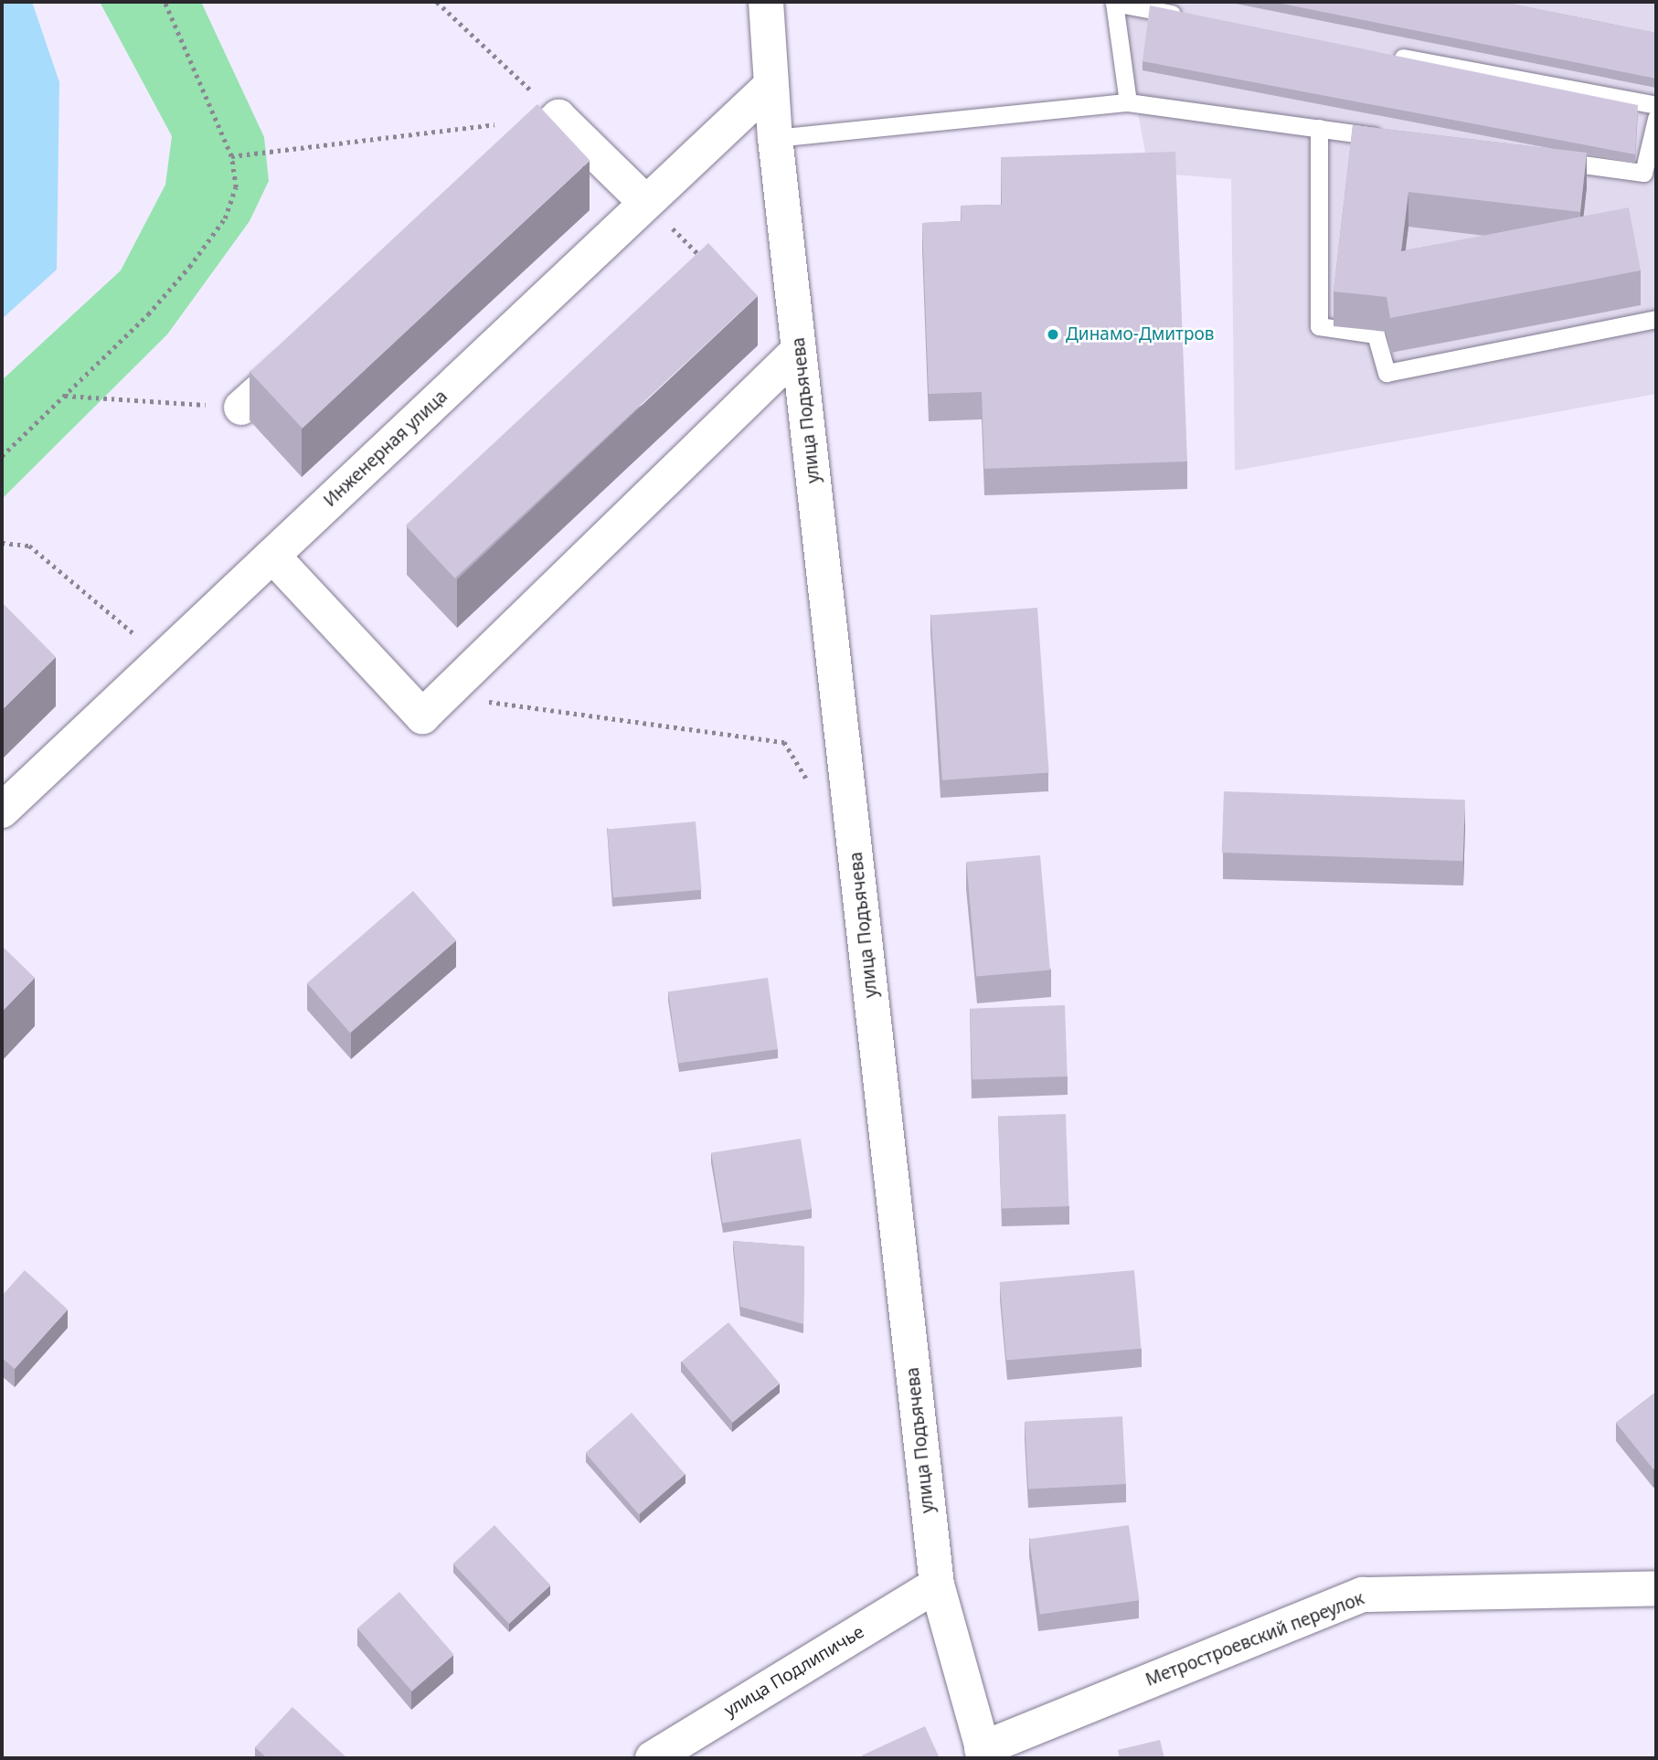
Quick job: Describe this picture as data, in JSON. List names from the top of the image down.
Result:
{
  "streets": {
    "street": [
      "улица Подъячева",
      "Инженерная улица",
      "Метростроевский переулок",
      "улица Подлипичье"
    ]
  },
  "crossings": [
    ["улица Подъячева", "Инженерная улица"],
    ["улица Подъячева", "Метростроевский переулок"],
    ["улица Подъячева", "улица Подлипичье"]
  ],
  "places": ["Динамо-Дмитров"]
}
